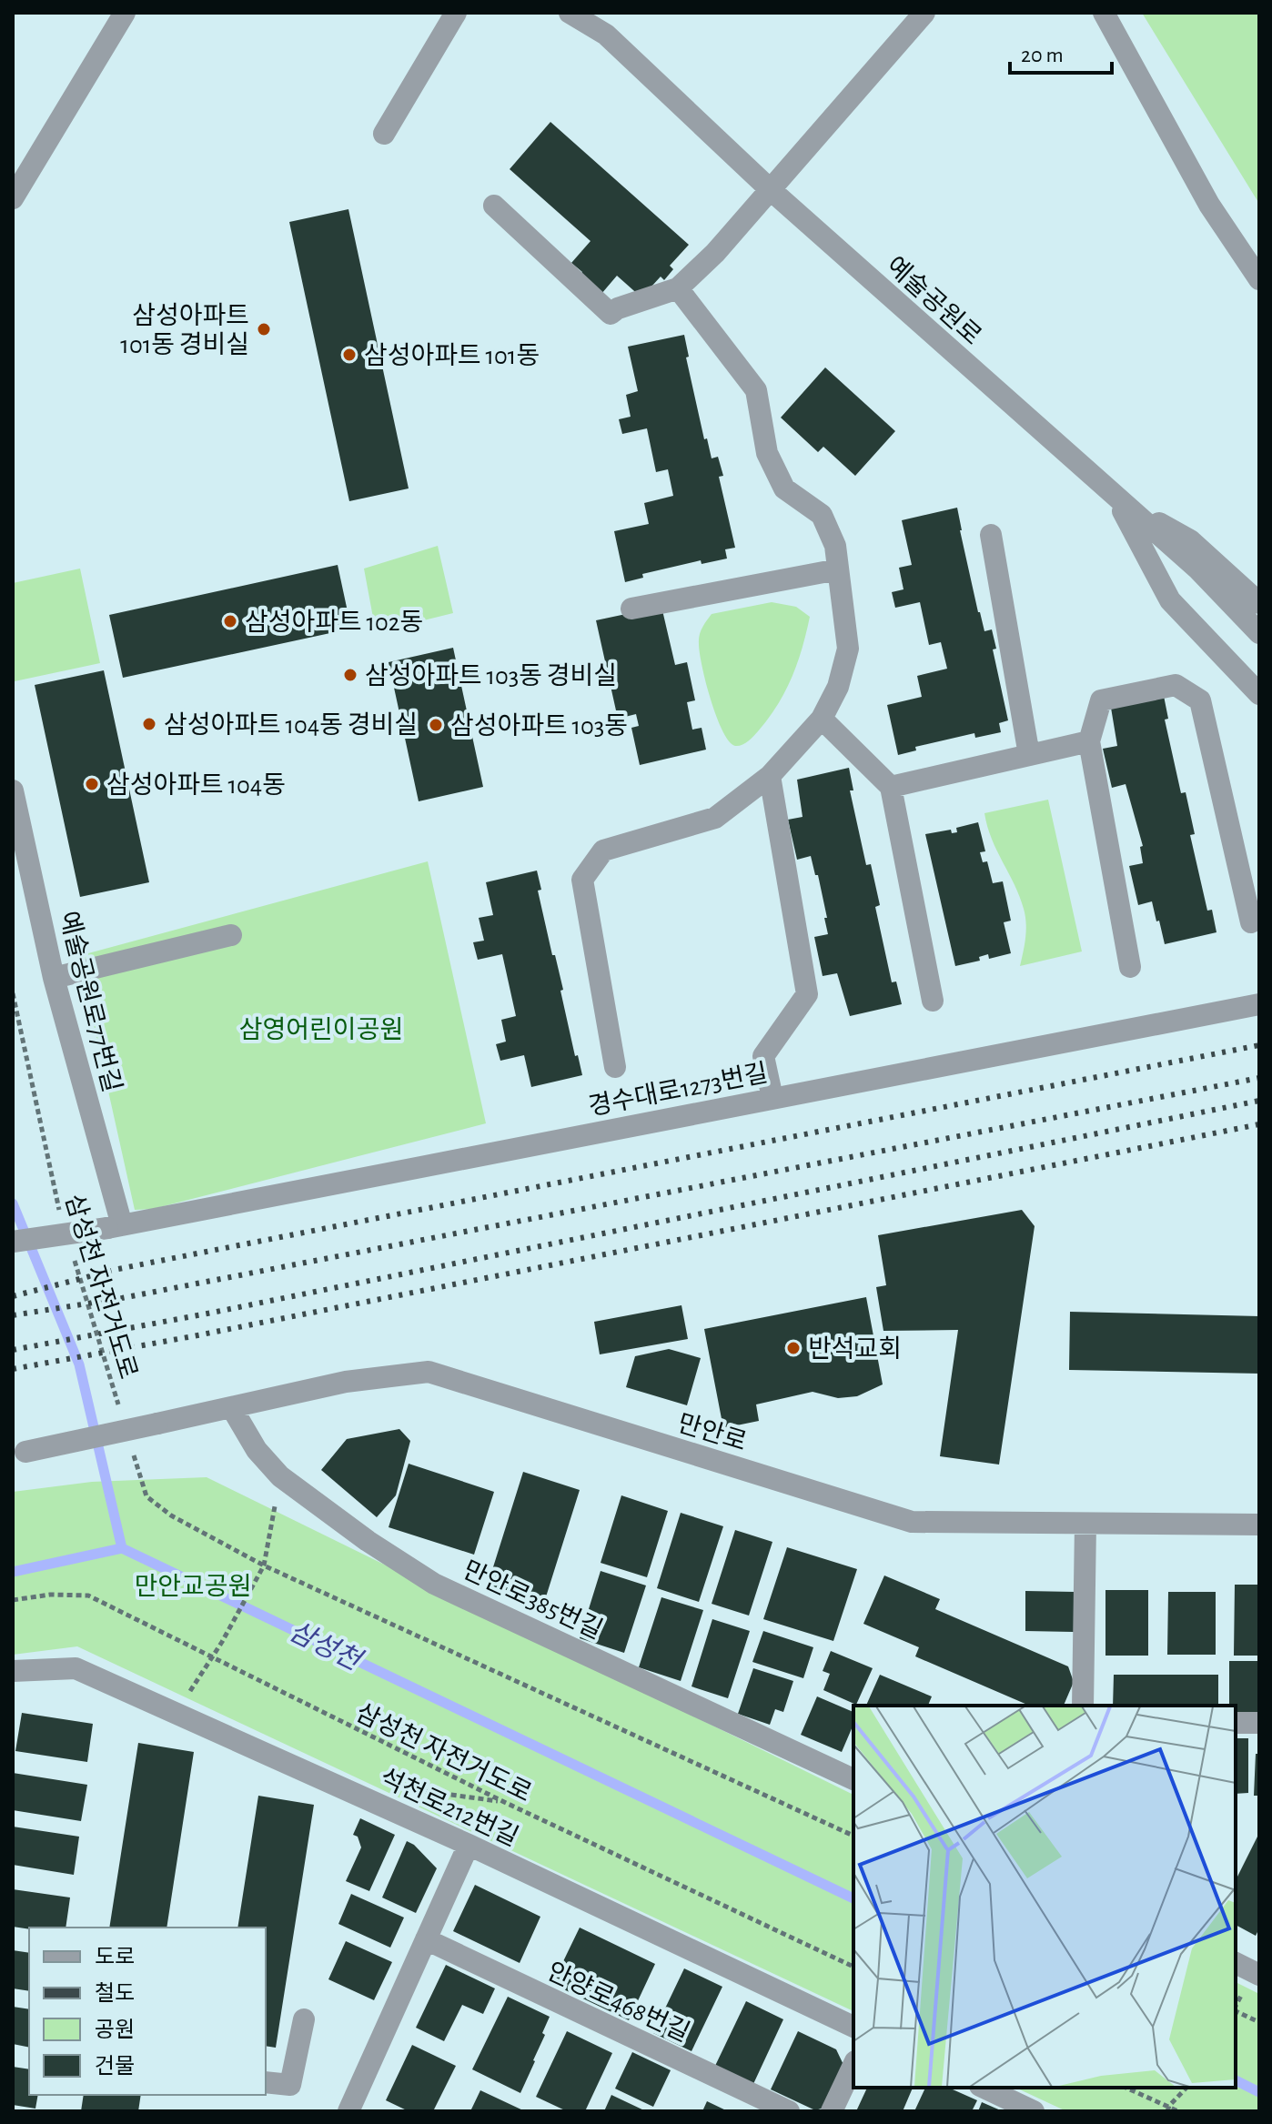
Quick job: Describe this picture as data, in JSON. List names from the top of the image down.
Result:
{
  "streets": {
    "street": [
      "예술공원로",
      "예술공원로77번길",
      "경수대로1273번길",
      "만안로",
      "만안로385번길",
      "석천로212번길",
      "안양로468번길"
    ],
    "path": ["삼성천 자전거도로"]
  },
  "crossings": [
    ["예술공원로77번길", "경수대로1273번길"],
    ["만안로", "만안로385번길"]
  ],
  "water": ["삼성천"],
  "parks": ["삼영어린이공원", "만안교공원"],
  "places": [
    "삼성아파트 101동 경비실",
    "삼성아파트 101동",
    "삼성아파트 102동",
    "삼성아파트 103동 경비실",
    "삼성아파트 104동 경비실",
    "삼성아파트 103동",
    "삼성아파트 104동",
    "반석교회"
  ],
  "legend": [
    "도로",
    "철도",
    "공원",
    "건물"
  ],
  "scale_bar": "20 m"
}
